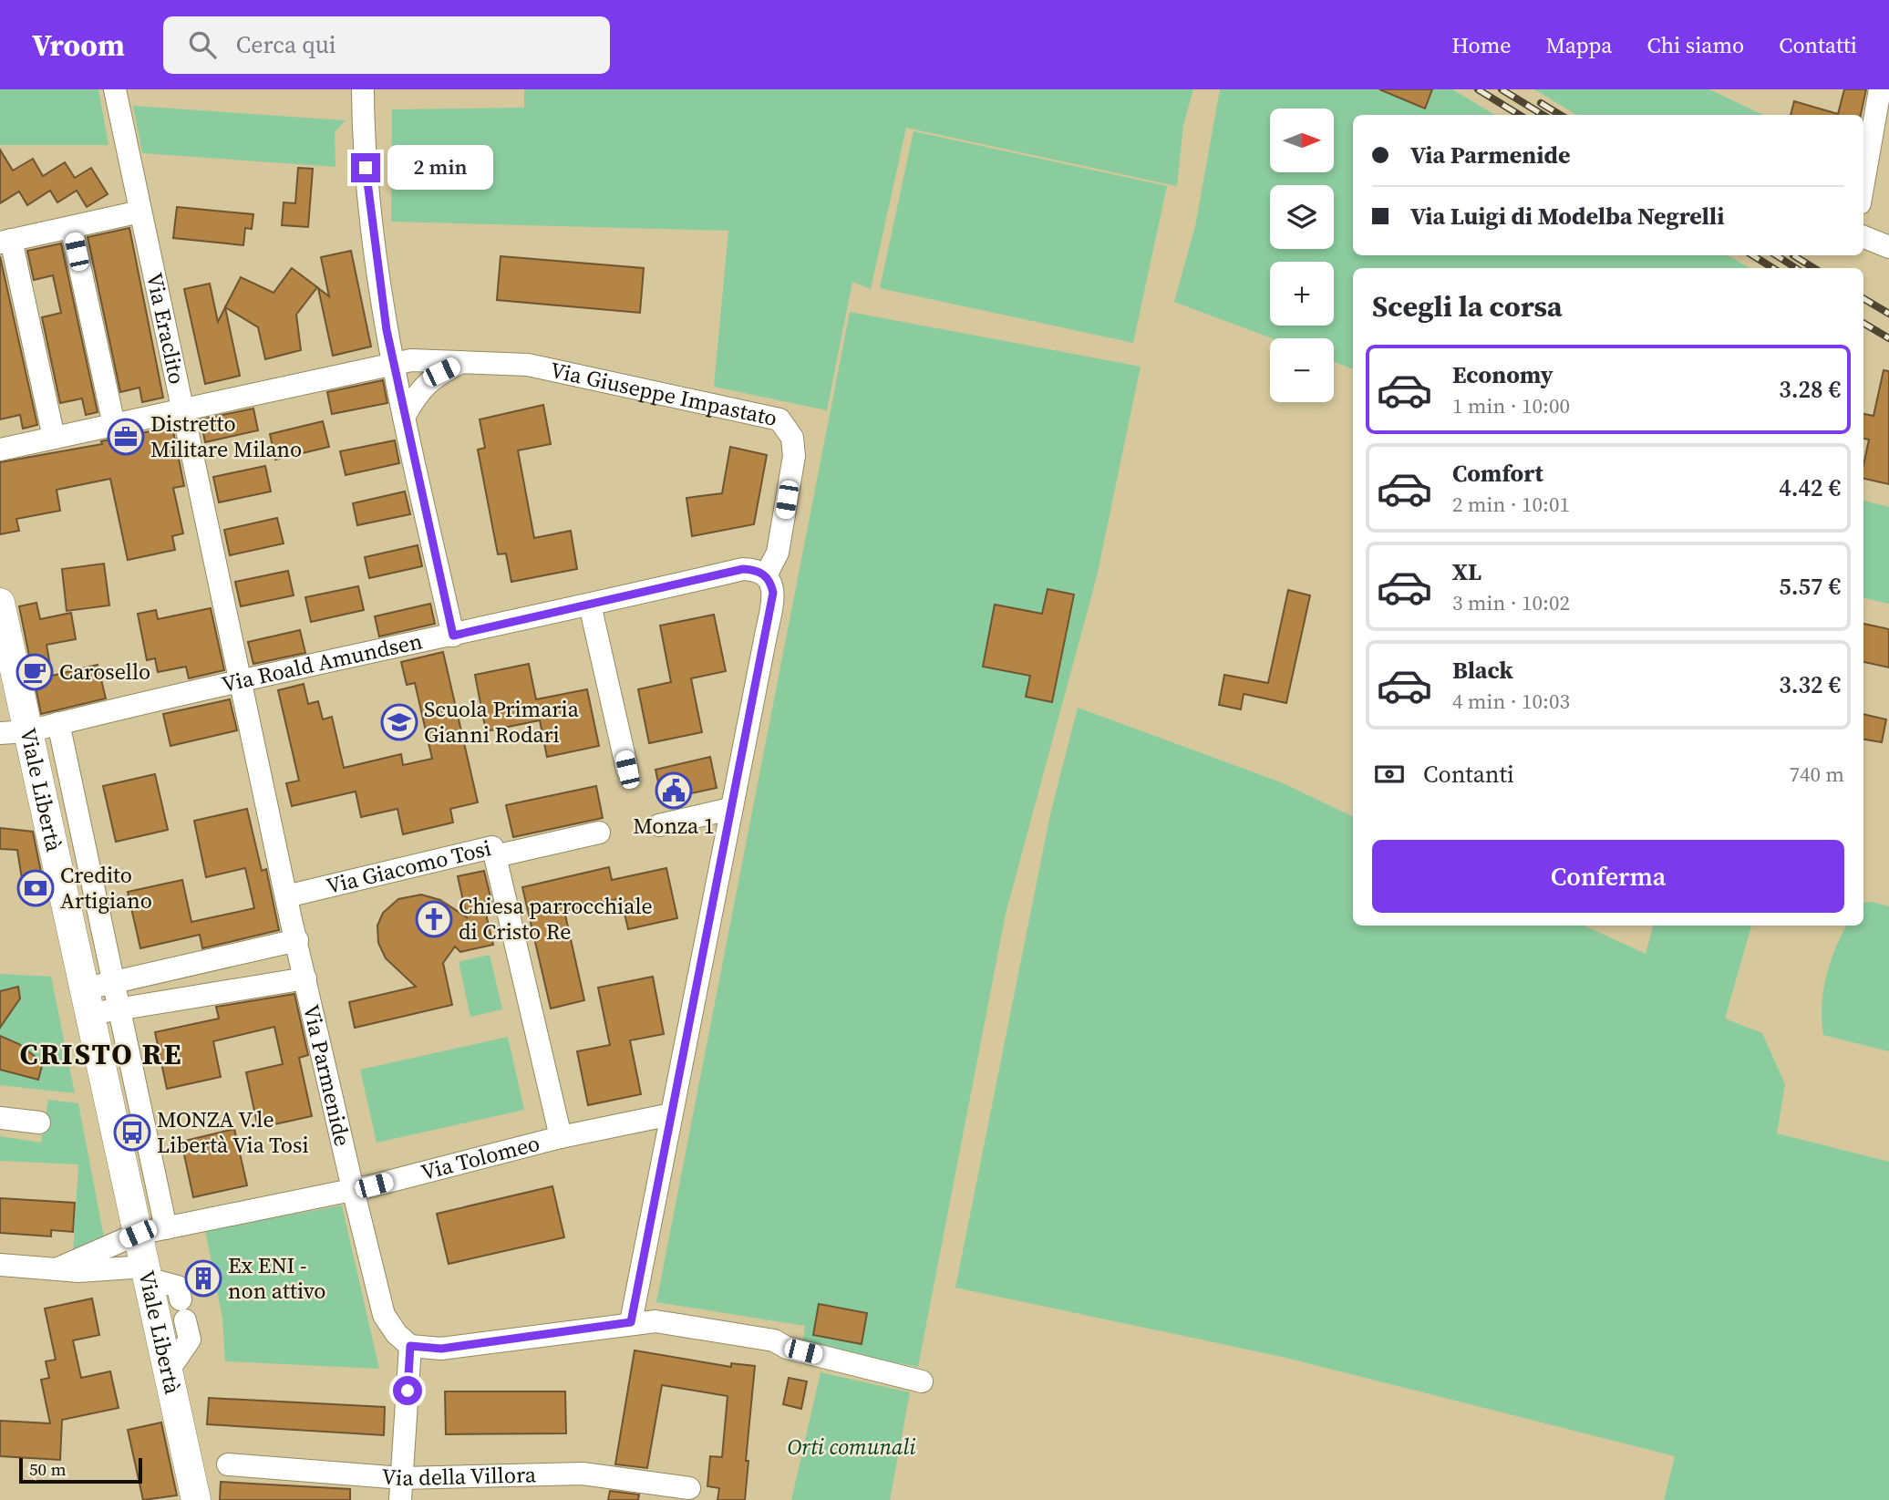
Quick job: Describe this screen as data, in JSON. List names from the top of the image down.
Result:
{
  "streets": {
    "main road": ["Viale Libertà"],
    "street": [
      "Via Eraclito",
      "Via Giuseppe Impastato",
      "Via Roald Amundsen",
      "Via Giacomo Tosi",
      "Via Parmenide",
      "Via Tolomeo",
      "Via della Villora"
    ]
  },
  "crossings": [
    ["Via Eraclito", "Via Giuseppe Impastato"],
    ["Via Eraclito", "Via Roald Amundsen"],
    ["Via Eraclito", "Via Parmenide"],
    ["Via Giuseppe Impastato", "Via Roald Amundsen"],
    ["Via Roald Amundsen", "Viale Libertà"],
    ["Via Roald Amundsen", "Via Parmenide"],
    ["Viale Libertà", "Via Tolomeo"],
    ["Via Giacomo Tosi", "Via Parmenide"],
    ["Via Parmenide", "Via Tolomeo"]
  ],
  "districts": ["CRISTO RE"],
  "parks": ["Orti comunali"],
  "places": {
    "office": ["Distretto Militare Milano"],
    "cafe": ["Carosello"],
    "school or university": ["Scuola Primaria Gianni Rodari"],
    "public building": ["Monza 1"],
    "bank": ["Credito Artigiano"],
    "church": ["Chiesa parrocchiale di Cristo Re"],
    "bus stop": ["MONZA V.le Libertà Via Tosi"],
    "building": ["Ex ENI - non attivo"]
  },
  "scale_bar": "50 m",
  "north": "right",
  "page": {
    "header": "Vroom",
    "search": "Cerca qui",
    "nav": [
      "Home",
      "Mappa",
      "Chi siamo",
      "Contatti"
    ],
    "map_buttons": ["+", "−"],
    "banner": ["Via Parmenide", "Via Luigi di Modelba Negrelli"],
    "bubble": "2 min",
    "heading": "Scegli la corsa",
    "list": [
      {
        "name": "Economy",
        "note": "1 min · 10:00",
        "value": "3.28 €"
      },
      {
        "name": "Comfort",
        "note": "2 min · 10:01",
        "value": "4.42 €"
      },
      {
        "name": "XL",
        "note": "3 min · 10:02",
        "value": "5.57 €"
      },
      {
        "name": "Black",
        "note": "4 min · 10:03",
        "value": "3.32 €"
      }
    ],
    "pay": ["Contanti", "740 m"],
    "buttons": "Conferma",
    "scale": "50 m"
  }
}
